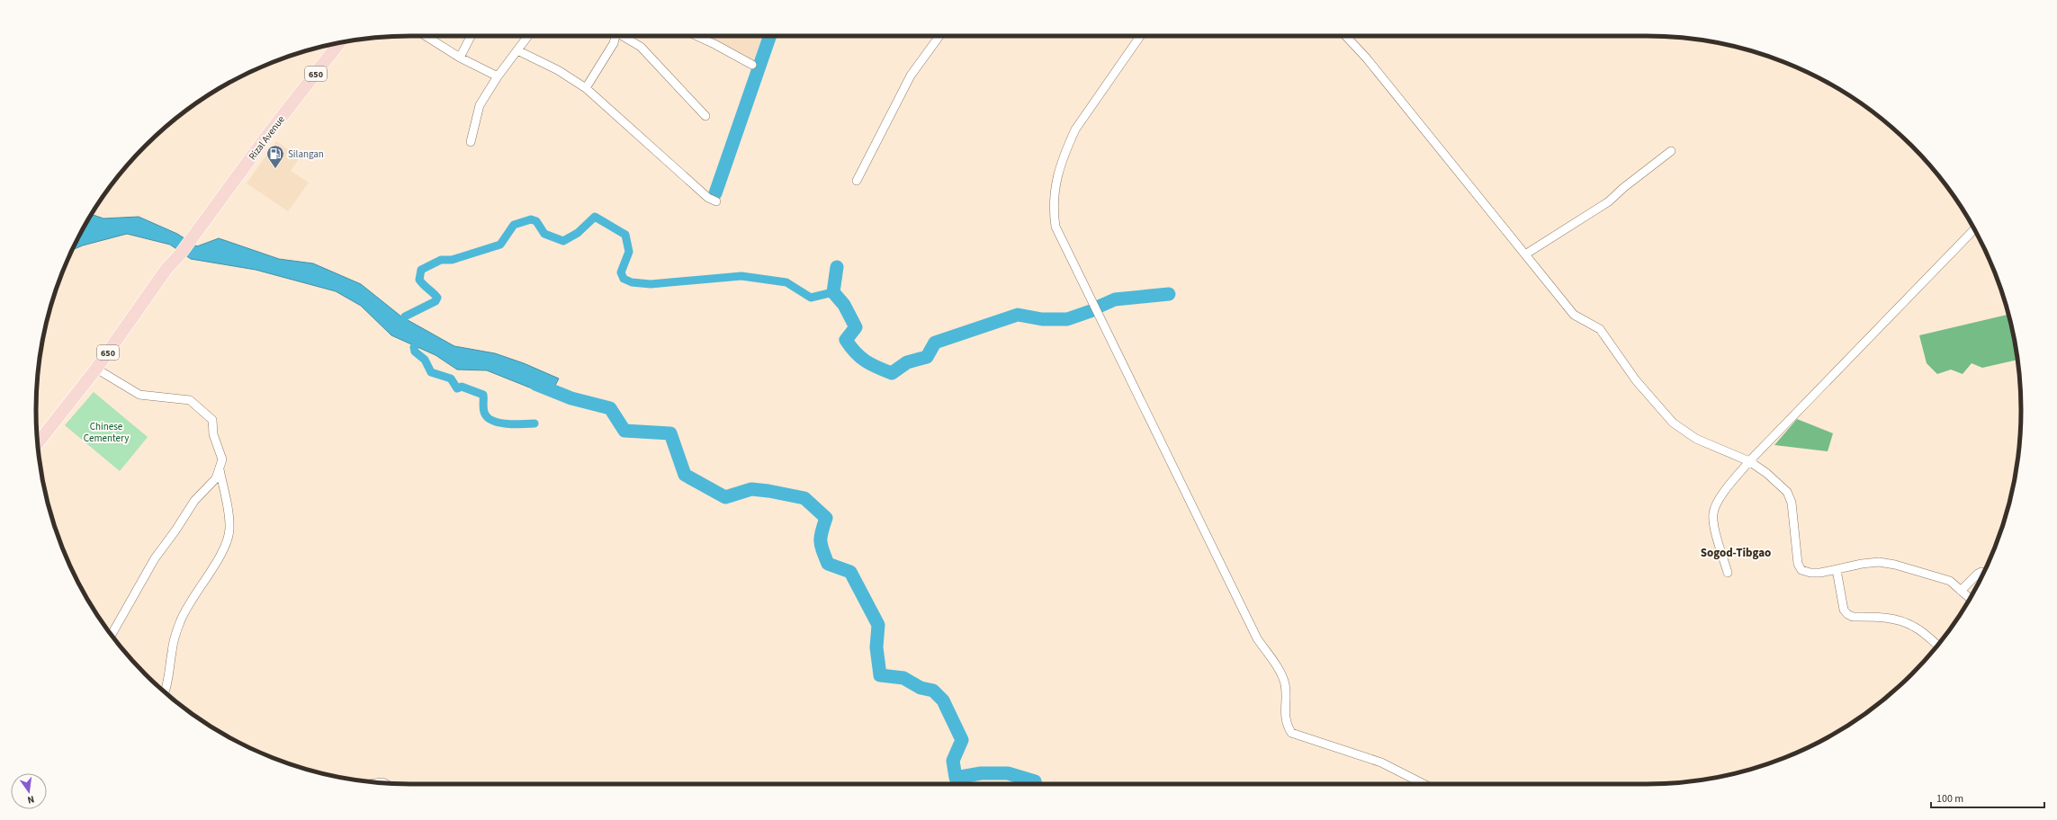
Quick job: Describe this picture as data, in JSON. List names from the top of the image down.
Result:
{
  "streets": {
    "main road": ["650", "Rizal Avenue"]
  },
  "crossings": [
    ["650", "Rizal Avenue"]
  ],
  "districts": ["Sogod-Tibgao"],
  "parks": ["Chinese Cementery"],
  "places": {
    "fuel station": ["Silangan"]
  },
  "scale_bar": "100 m",
  "north": "bottom"
}
